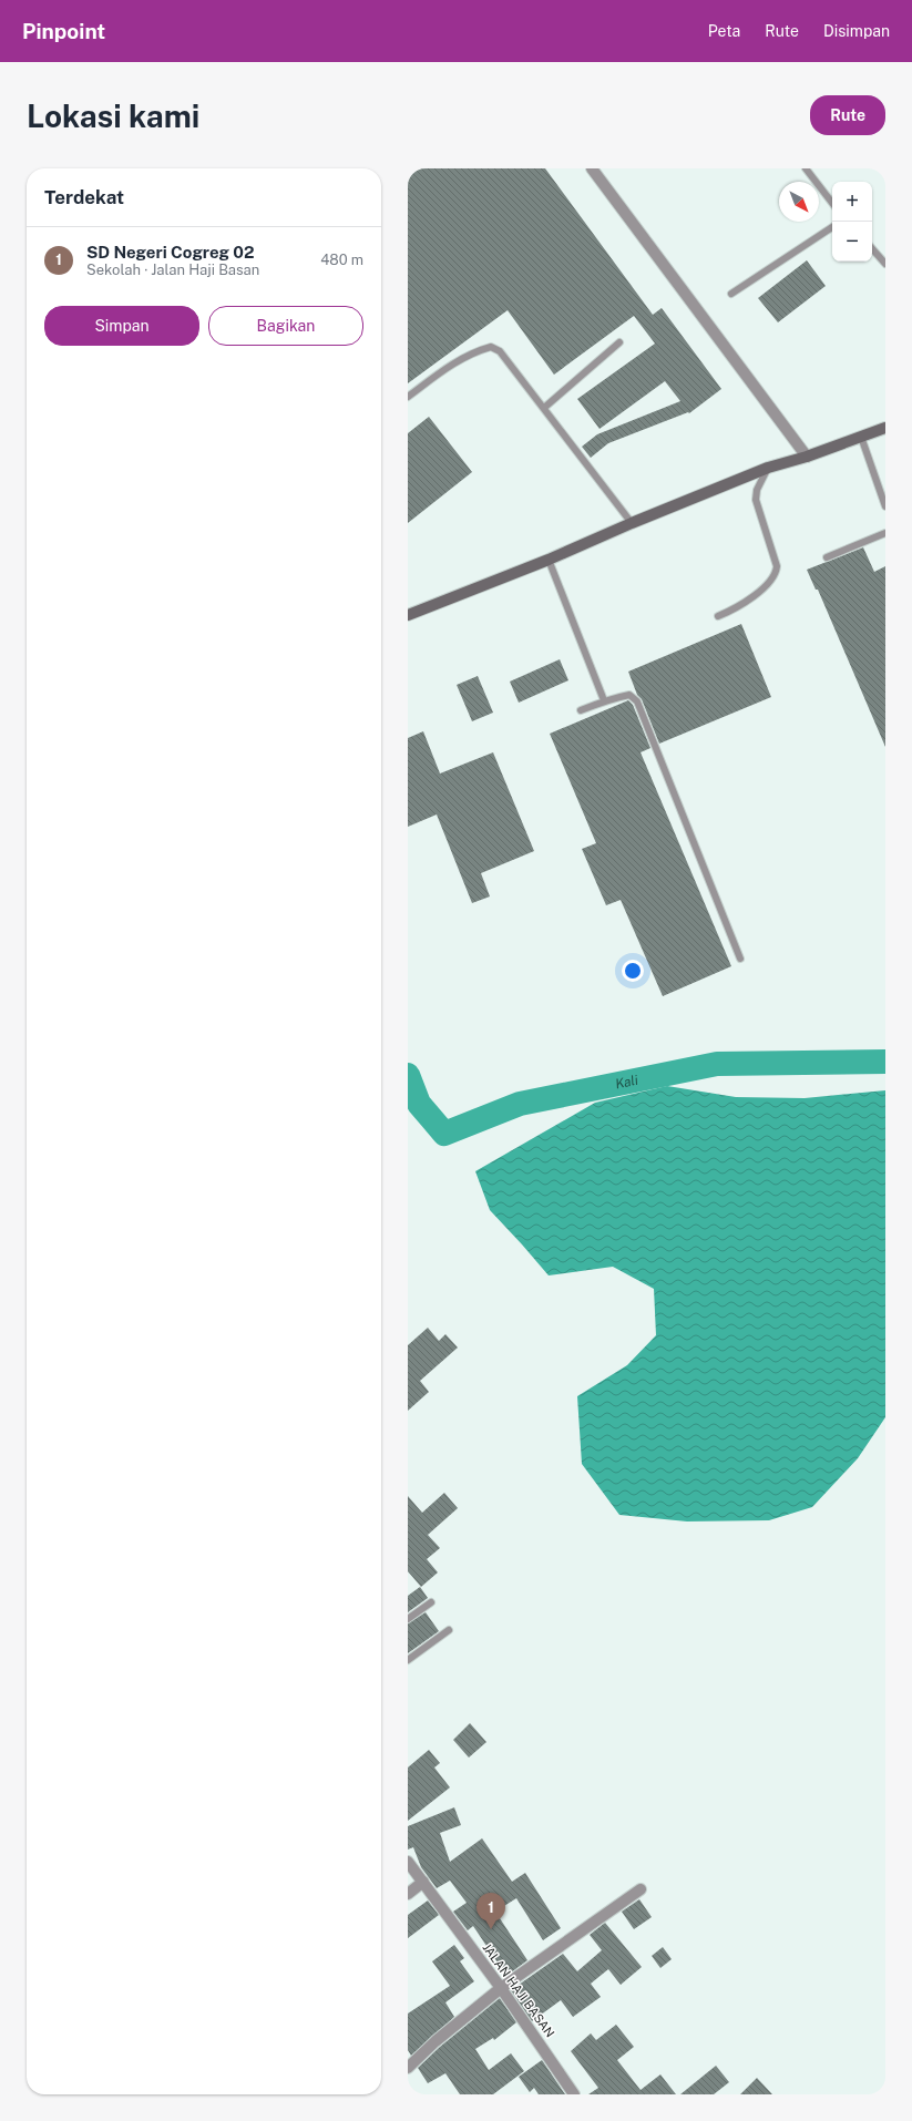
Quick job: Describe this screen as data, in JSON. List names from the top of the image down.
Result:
{
  "streets": {
    "street": ["JALAN HAJI BASAN"]
  },
  "water": ["Kali"],
  "north": "bottom right",
  "page": {
    "header": "Pinpoint",
    "nav": ["Peta", "Rute", "Disimpan"],
    "buttons": [
      "Rute",
      ["Simpan", "Bagikan"]
    ],
    "title": "Lokasi kami",
    "heading": "Terdekat",
    "map_buttons": ["+", "−"],
    "list": [
      {
        "mark": "1",
        "name": "SD Negeri Cogreg 02",
        "note": "Sekolah · Jalan Haji Basan",
        "value": "480 m"
      }
    ],
    "pins": "1"
  }
}
